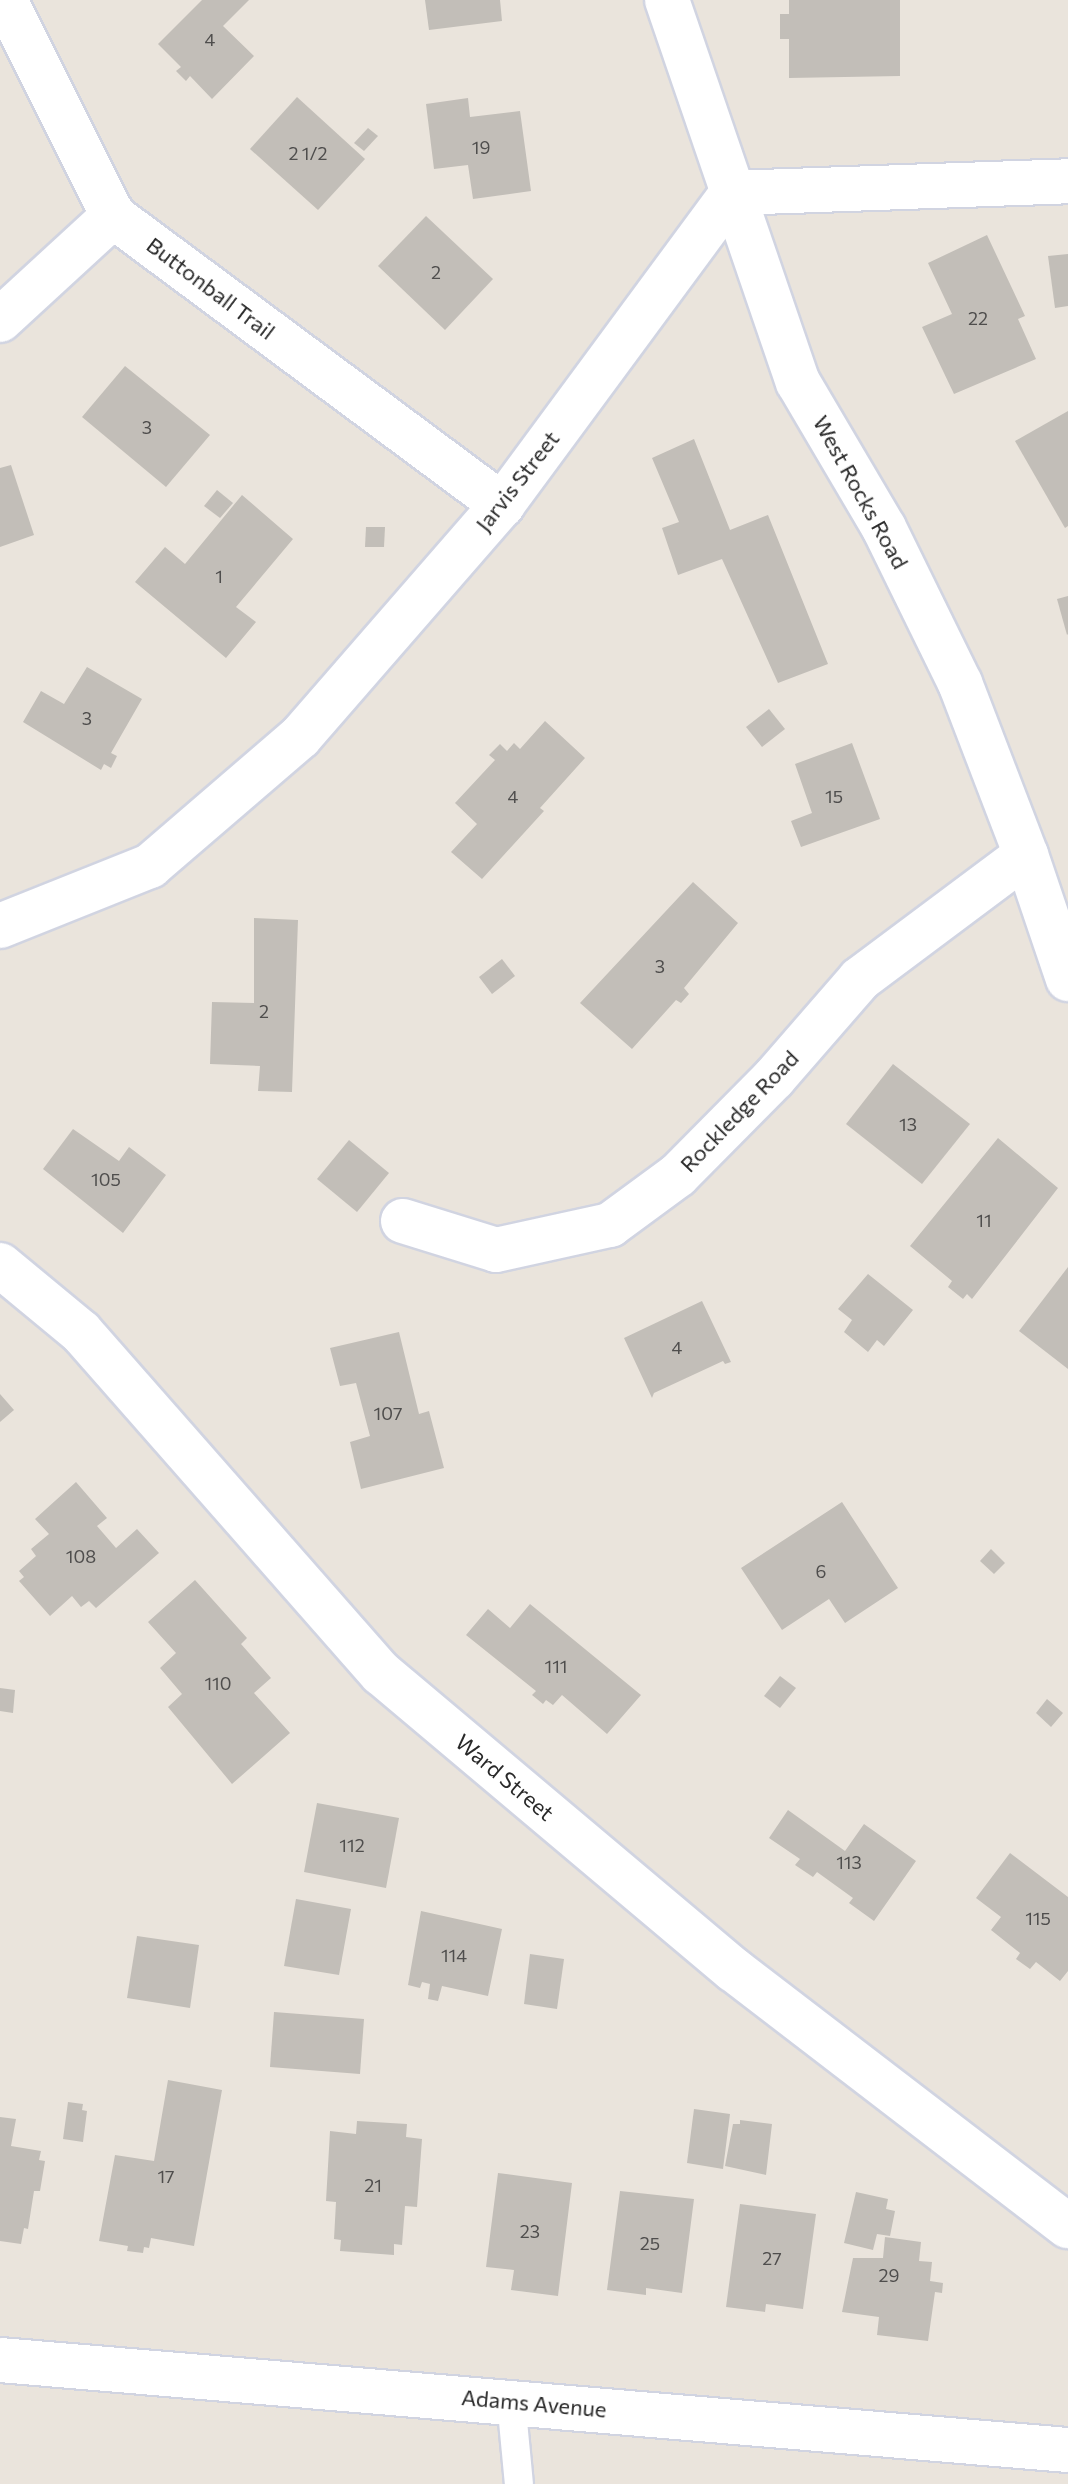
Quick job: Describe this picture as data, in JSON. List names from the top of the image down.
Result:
{
  "streets": {
    "street": [
      "Buttonball Trail",
      "Jarvis Street",
      "West Rocks Road",
      "Rockledge Road",
      "Ward Street",
      "Adams Avenue"
    ]
  },
  "crossings": [
    ["Buttonball Trail", "Jarvis Street"],
    ["Jarvis Street", "West Rocks Road"],
    ["West Rocks Road", "Rockledge Road"]
  ],
  "house_numbers": [
    "4",
    "19",
    "2 1/2",
    "2",
    "22",
    "3",
    "1",
    "3",
    "4",
    "15",
    "3",
    "2",
    "13",
    "105",
    "11",
    "4",
    "107",
    "108",
    "6",
    "111",
    "110",
    "112",
    "113",
    "115",
    "114",
    "17",
    "21",
    "23",
    "25",
    "27",
    "29"
  ]
}
